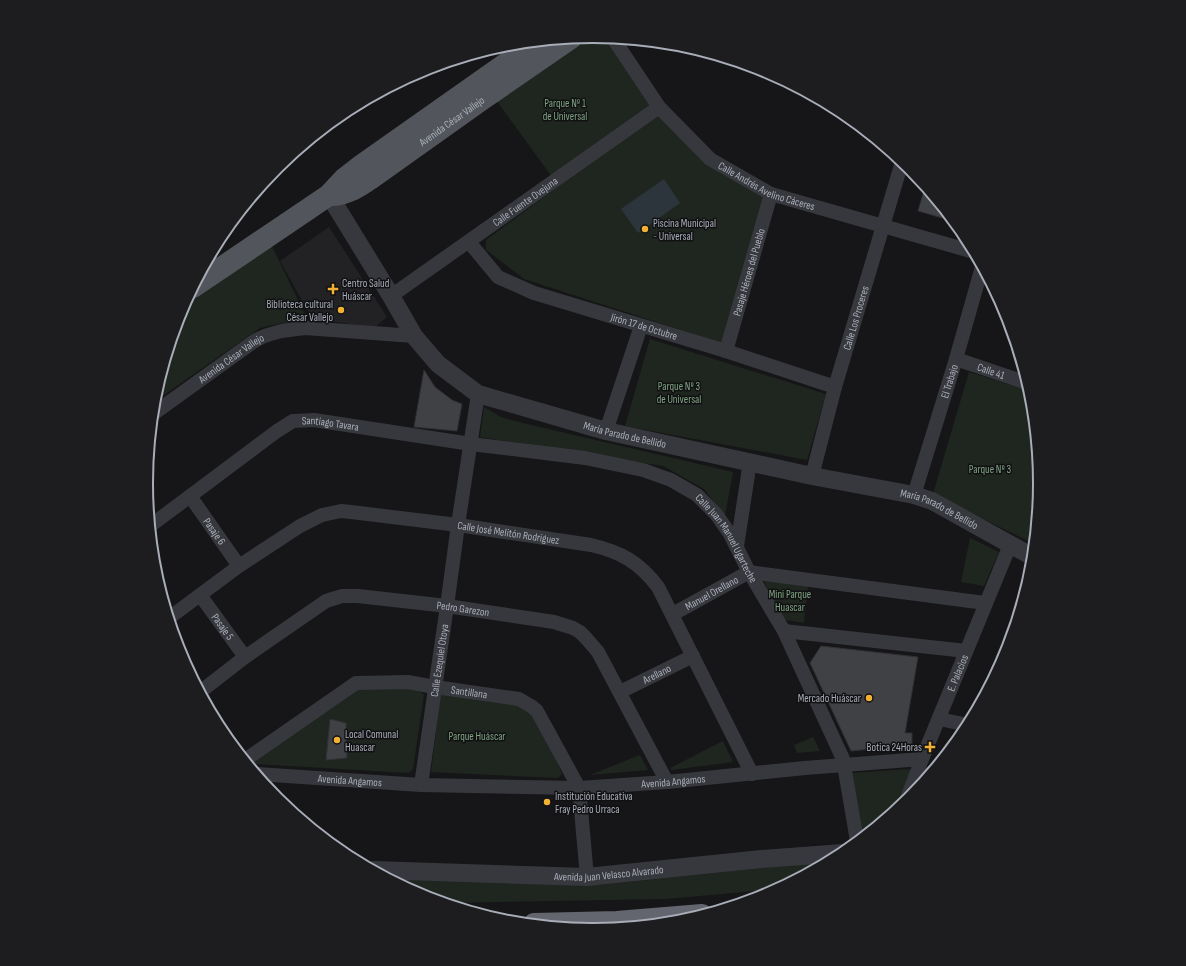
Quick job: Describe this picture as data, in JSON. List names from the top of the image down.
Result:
{
  "streets": {
    "main road": ["Avenida César Vallejo"],
    "street": [
      "Calle Andrés Avelino Cáceres",
      "Calle Fuente Ovejuna",
      "Pasaje Héroes del Pueblo",
      "Calle Los Proceres",
      "Jirón 17 de Octubre",
      "Calle 41",
      "El Trabajo",
      "Santiago Tavara",
      "María Parado de Bellido",
      "Pasaje 6",
      "Calle José Melitón Rodríguez",
      "Calle Juan Manuel Ugarteche",
      "Manuel Orellano",
      "Pedro Garezon",
      "Pasaje 5",
      "Calle Ezequiel Otoya",
      "E. Palacios",
      "Arellano",
      "Santillana",
      "Avenida Angamos",
      "Avenida Juan Velasco Alvarado"
    ]
  },
  "crossings": [
    ["Avenida César Vallejo", "María Parado de Bellido"],
    ["Calle Andrés Avelino Cáceres", "Calle Fuente Ovejuna"],
    ["Calle Andrés Avelino Cáceres", "Pasaje Héroes del Pueblo"],
    ["Calle Andrés Avelino Cáceres", "Calle Los Proceres"],
    ["Calle Fuente Ovejuna", "Jirón 17 de Octubre"],
    ["Calle Fuente Ovejuna", "María Parado de Bellido"],
    ["Pasaje Héroes del Pueblo", "Jirón 17 de Octubre"],
    ["Calle Los Proceres", "Jirón 17 de Octubre"],
    ["Calle Los Proceres", "María Parado de Bellido"],
    ["Calle 41", "El Trabajo"],
    ["El Trabajo", "María Parado de Bellido"],
    ["Santiago Tavara", "Pasaje 6"],
    ["Santiago Tavara", "Calle Juan Manuel Ugarteche"],
    ["Santiago Tavara", "Calle Ezequiel Otoya"],
    ["María Parado de Bellido", "Calle Ezequiel Otoya"],
    ["María Parado de Bellido", "E. Palacios"],
    ["Pasaje 6", "Calle José Melitón Rodríguez"],
    ["Calle José Melitón Rodríguez", "Manuel Orellano"],
    ["Calle José Melitón Rodríguez", "Pasaje 5"],
    ["Calle José Melitón Rodríguez", "Calle Ezequiel Otoya"],
    ["Calle José Melitón Rodríguez", "Arellano"],
    ["Calle José Melitón Rodríguez", "Avenida Angamos"],
    ["Calle Juan Manuel Ugarteche", "Manuel Orellano"],
    ["Calle Juan Manuel Ugarteche", "Calle Ezequiel Otoya"],
    ["Calle Juan Manuel Ugarteche", "Avenida Angamos"],
    ["Pedro Garezon", "Pasaje 5"],
    ["Pedro Garezon", "Calle Ezequiel Otoya"],
    ["Pedro Garezon", "Arellano"],
    ["Pedro Garezon", "Avenida Angamos"],
    ["Calle Ezequiel Otoya", "Santillana"],
    ["Calle Ezequiel Otoya", "Avenida Angamos"],
    ["E. Palacios", "Avenida Angamos"],
    ["Santillana", "Avenida Angamos"],
    ["Santillana", "Avenida Juan Velasco Alvarado"]
  ],
  "parks": [
    "Parque Nº 1 de Universal",
    "Parque Nº 3 de Universal",
    "Parque Nº 3",
    "Mini Parque Huascar",
    "Parque Huáscar"
  ],
  "places": {
    "other": [
      "Piscina Municipal - Universal",
      "Biblioteca cultural César Vallejo",
      "Mercado Huáscar",
      "Local Comunal Huascar",
      "Institución Educativa Fray Pedro Urraca"
    ],
    "health": ["Centro Salud Huáscar", "Botica 24Horas"]
  }
}
